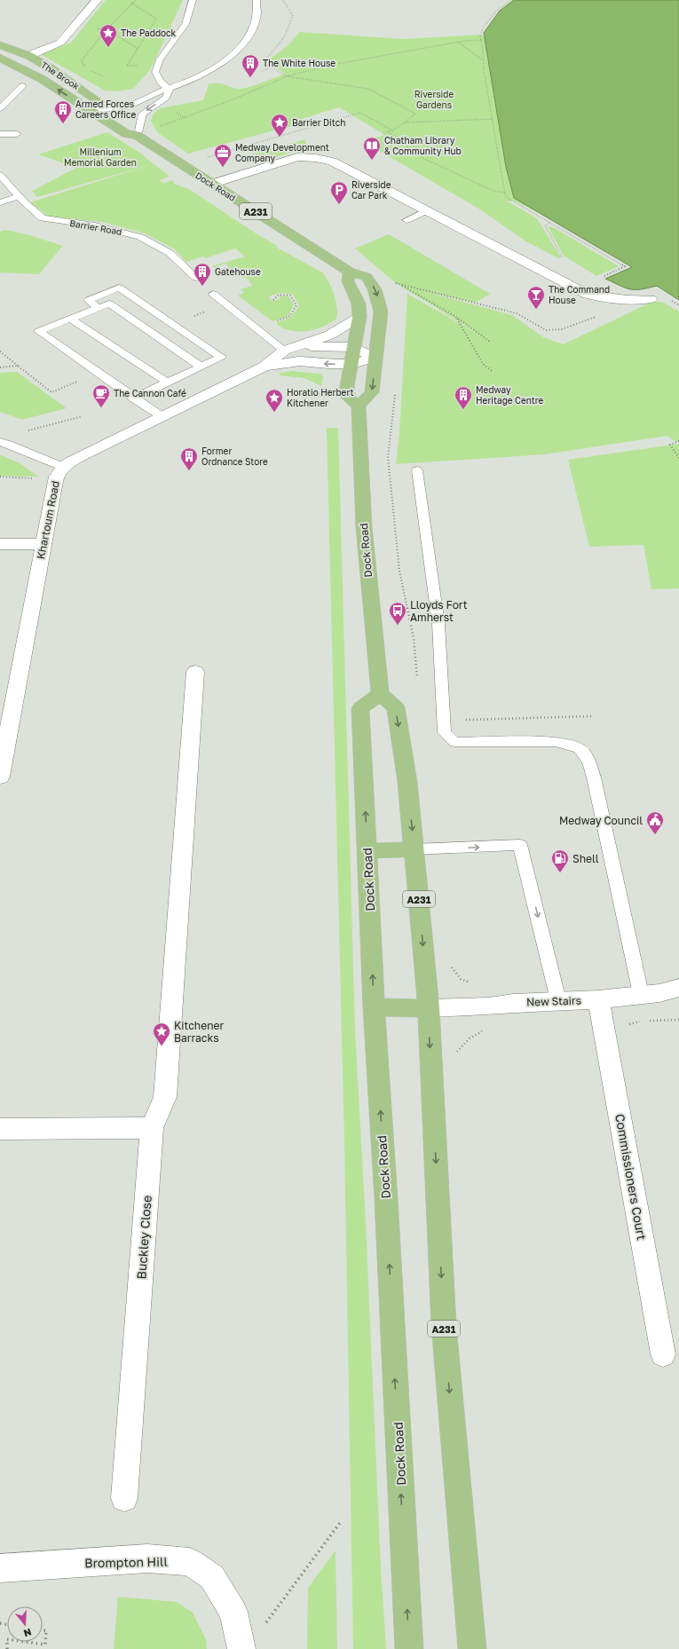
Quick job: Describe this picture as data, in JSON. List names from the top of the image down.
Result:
{
  "streets": {
    "main road": ["The Brook", "Dock Road", "A231"],
    "street": [
      "Khartoum Road",
      "New Stairs",
      "Commissioners Court",
      "Buckley Close",
      "Brompton Hill"
    ],
    "lane": ["Barrier Road"]
  },
  "crossings": [
    ["The Brook", "Dock Road"],
    ["Dock Road", "A231"],
    ["Dock Road", "Khartoum Road"],
    ["A231", "New Stairs"],
    ["New Stairs", "Commissioners Court"]
  ],
  "parks": ["Riverside Gardens", "Millenium Memorial Garden"],
  "places": {
    "place": [
      "The Paddock",
      "Barrier Ditch",
      "Horatio Herbert Kitchener",
      "Kitchener Barracks"
    ],
    "building": [
      "The White House",
      "Armed Forces Careers Office",
      "Gatehouse",
      "Medway Heritage Centre",
      "Former Ordnance Store"
    ],
    "library": ["Chatham Library & Community Hub"],
    "office": ["Medway Development Company"],
    "parking": ["Riverside Car Park"],
    "bar": ["The Command House"],
    "cafe": ["The Cannon Café"],
    "bus stop": ["Lloyds Fort Amherst"],
    "public building": ["Medway Council"],
    "fuel station": ["Shell"]
  },
  "north": "bottom"
}
